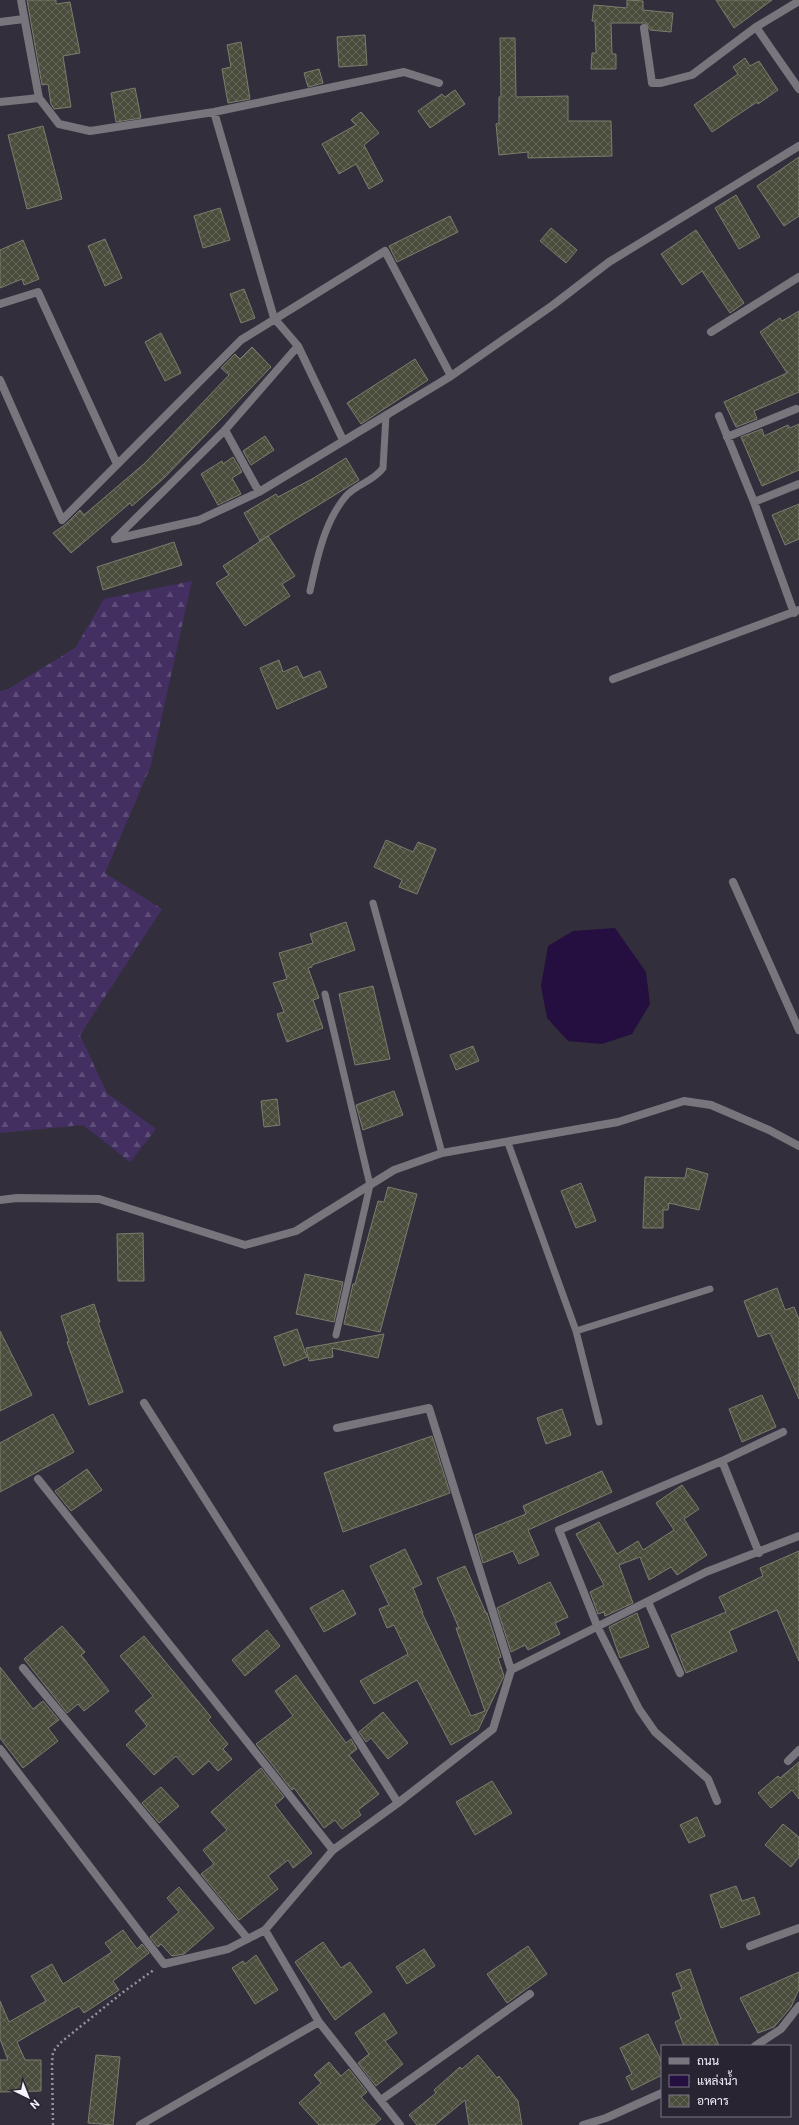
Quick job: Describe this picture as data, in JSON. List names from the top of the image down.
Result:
{
  "legend": ["ถนน", "แหล่งน้ำ", "อาคาร"],
  "north": "bottom right"
}
